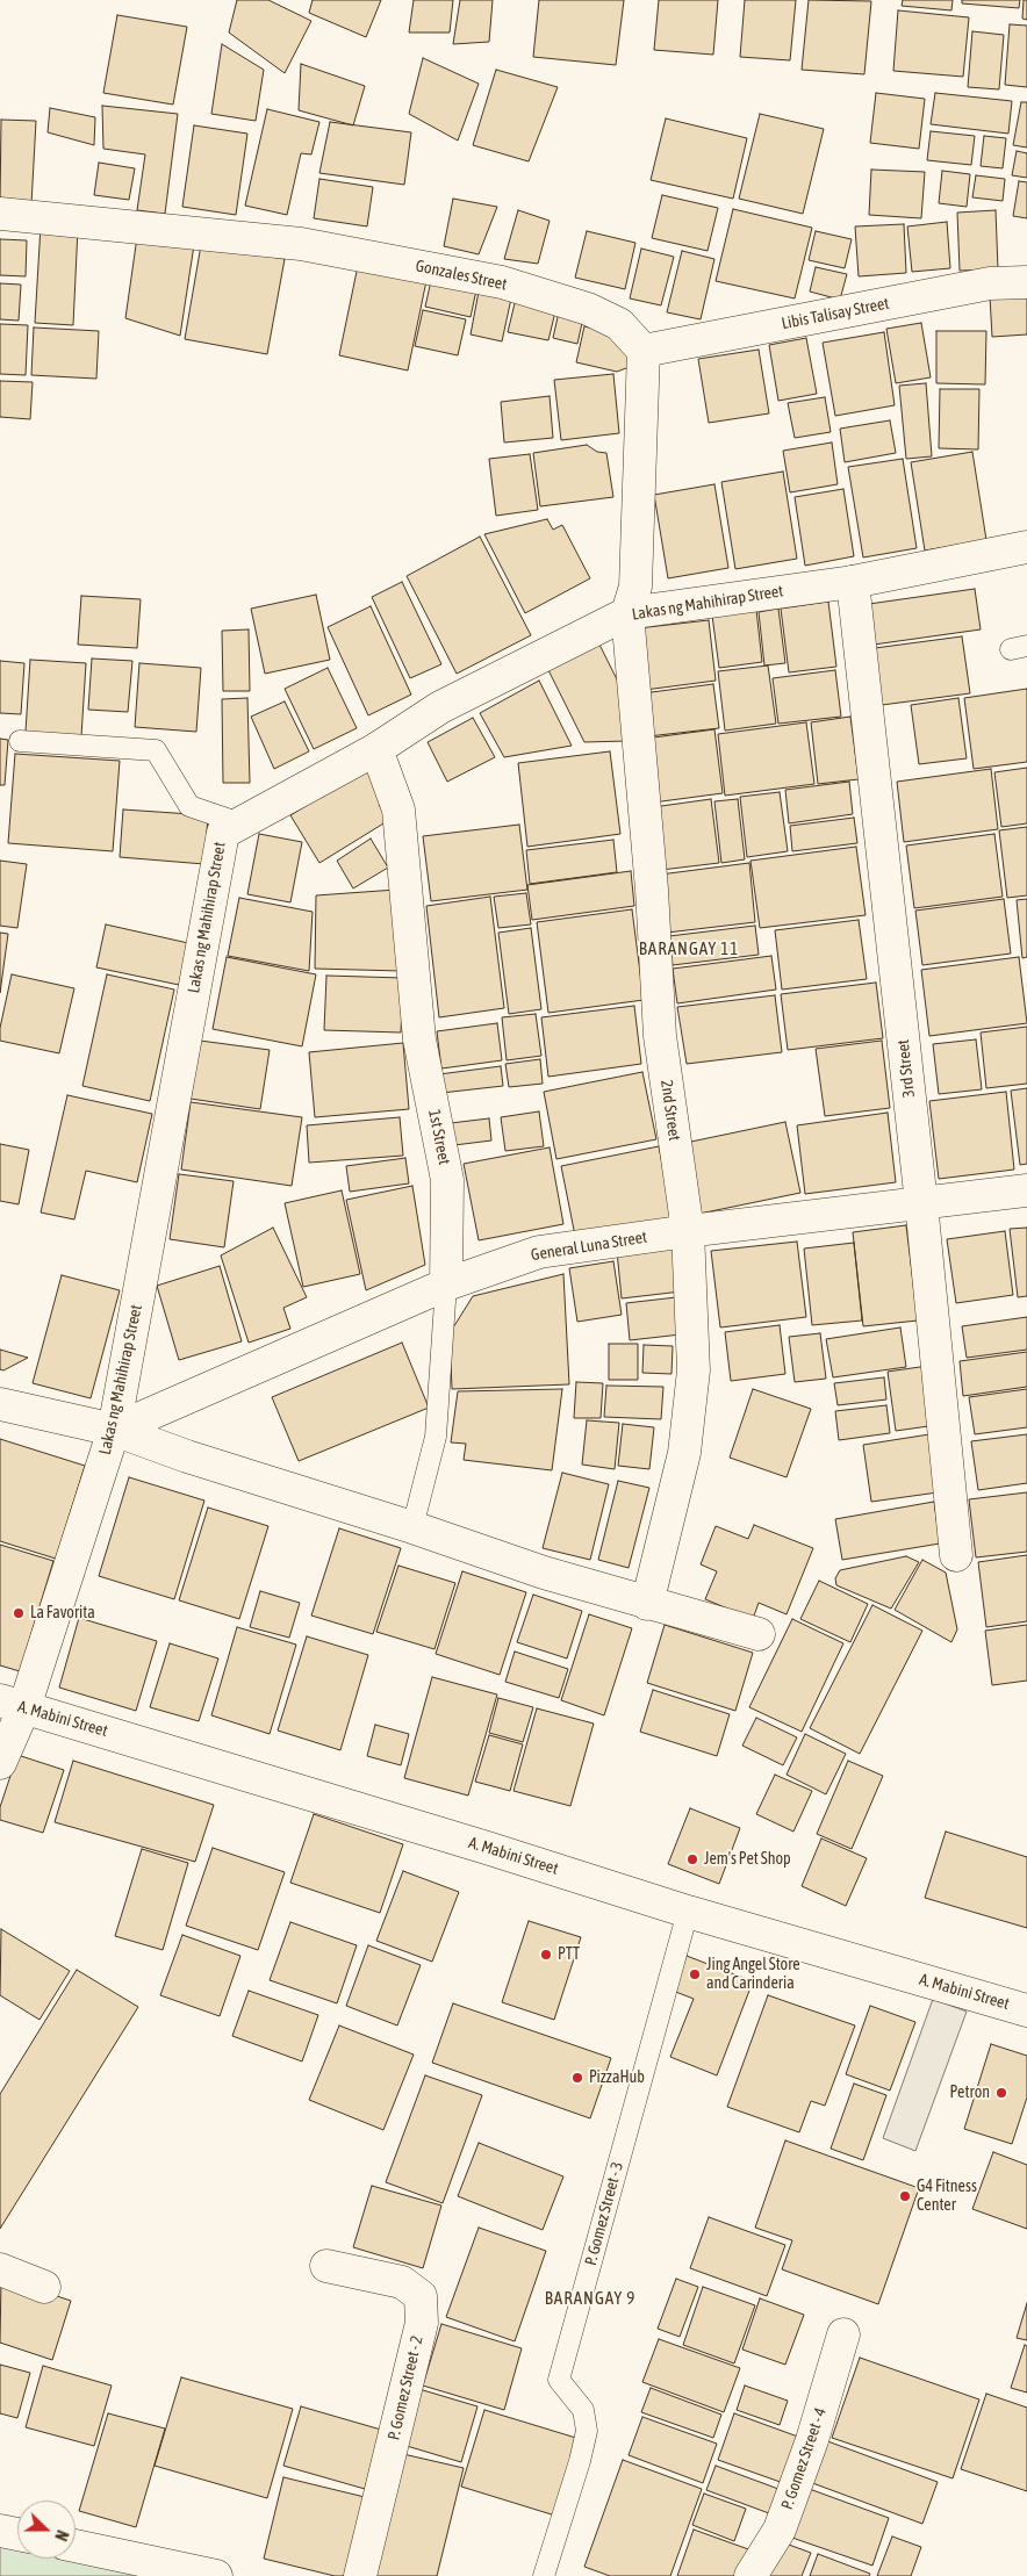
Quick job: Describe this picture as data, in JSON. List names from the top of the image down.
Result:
{
  "streets": {
    "street": [
      "Gonzales Street",
      "Libis Talisay Street",
      "Lakas ng Mahihirap Street",
      "3rd Street",
      "2nd Street",
      "1st Street",
      "General Luna Street",
      "A. Mabini Street",
      "P. Gomez Street - 2",
      "P. Gomez Street - 4"
    ],
    "lane": ["P. Gomez Street - 3"]
  },
  "crossings": [
    ["Gonzales Street", "Libis Talisay Street"],
    ["Lakas ng Mahihirap Street", "3rd Street"],
    ["Lakas ng Mahihirap Street", "2nd Street"],
    ["Lakas ng Mahihirap Street", "1st Street"],
    ["Lakas ng Mahihirap Street", "General Luna Street"],
    ["Lakas ng Mahihirap Street", "A. Mabini Street"],
    ["3rd Street", "General Luna Street"],
    ["2nd Street", "General Luna Street"],
    ["1st Street", "General Luna Street"],
    ["A. Mabini Street", "P. Gomez Street - 3"]
  ],
  "districts": ["BARANGAY 11", "BARANGAY 9"],
  "places": [
    "La Favorita",
    "Jem's Pet Shop",
    "PTT",
    "Jing Angel Store and Carinderia",
    "PizzaHub",
    "Petron",
    "G4 Fitness Center"
  ],
  "north": "right"
}
